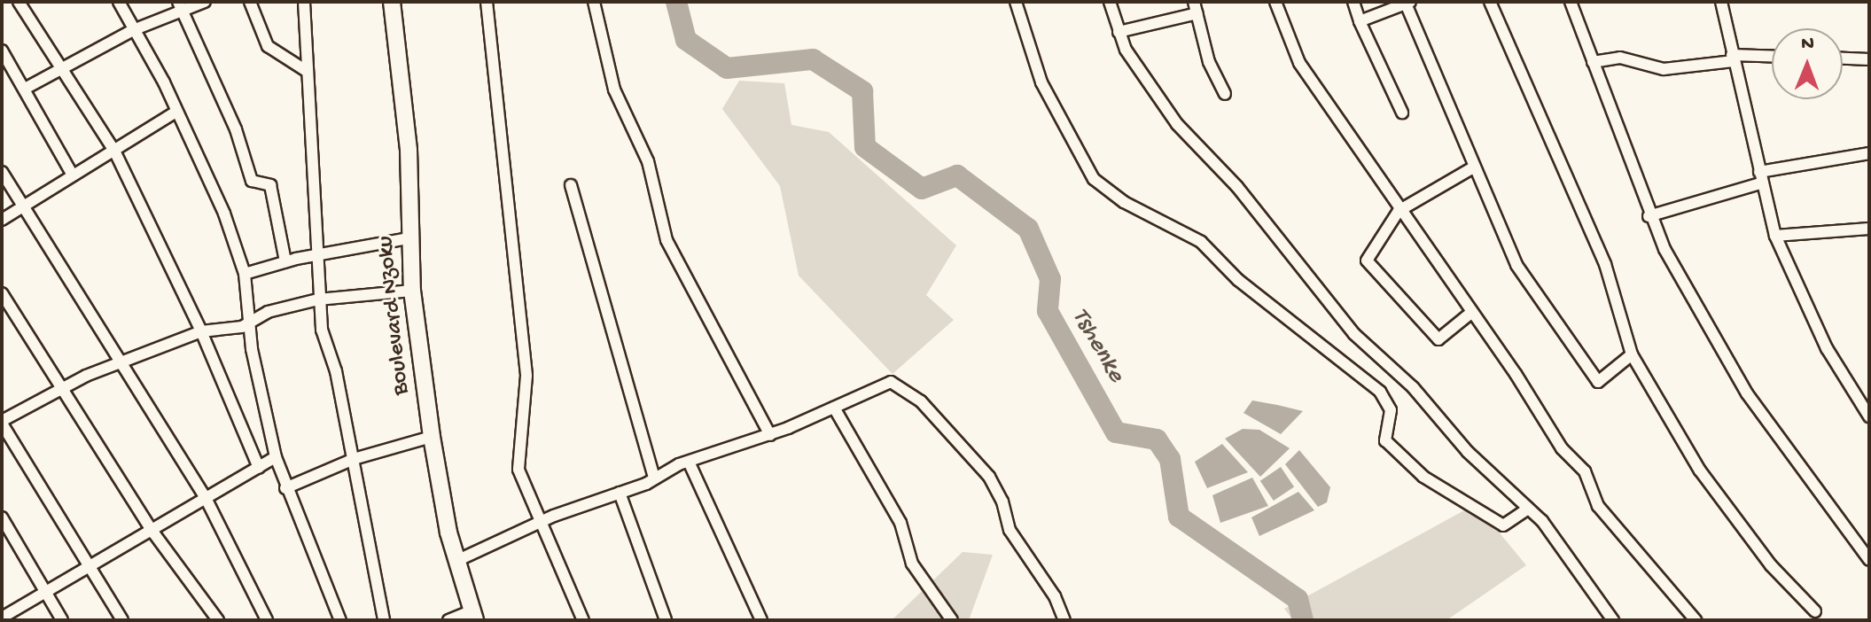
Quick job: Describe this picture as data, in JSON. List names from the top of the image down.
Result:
{
  "streets": {
    "street": ["Boulevard Nzoku"]
  },
  "water": ["Tshenke"],
  "north": "top"
}
